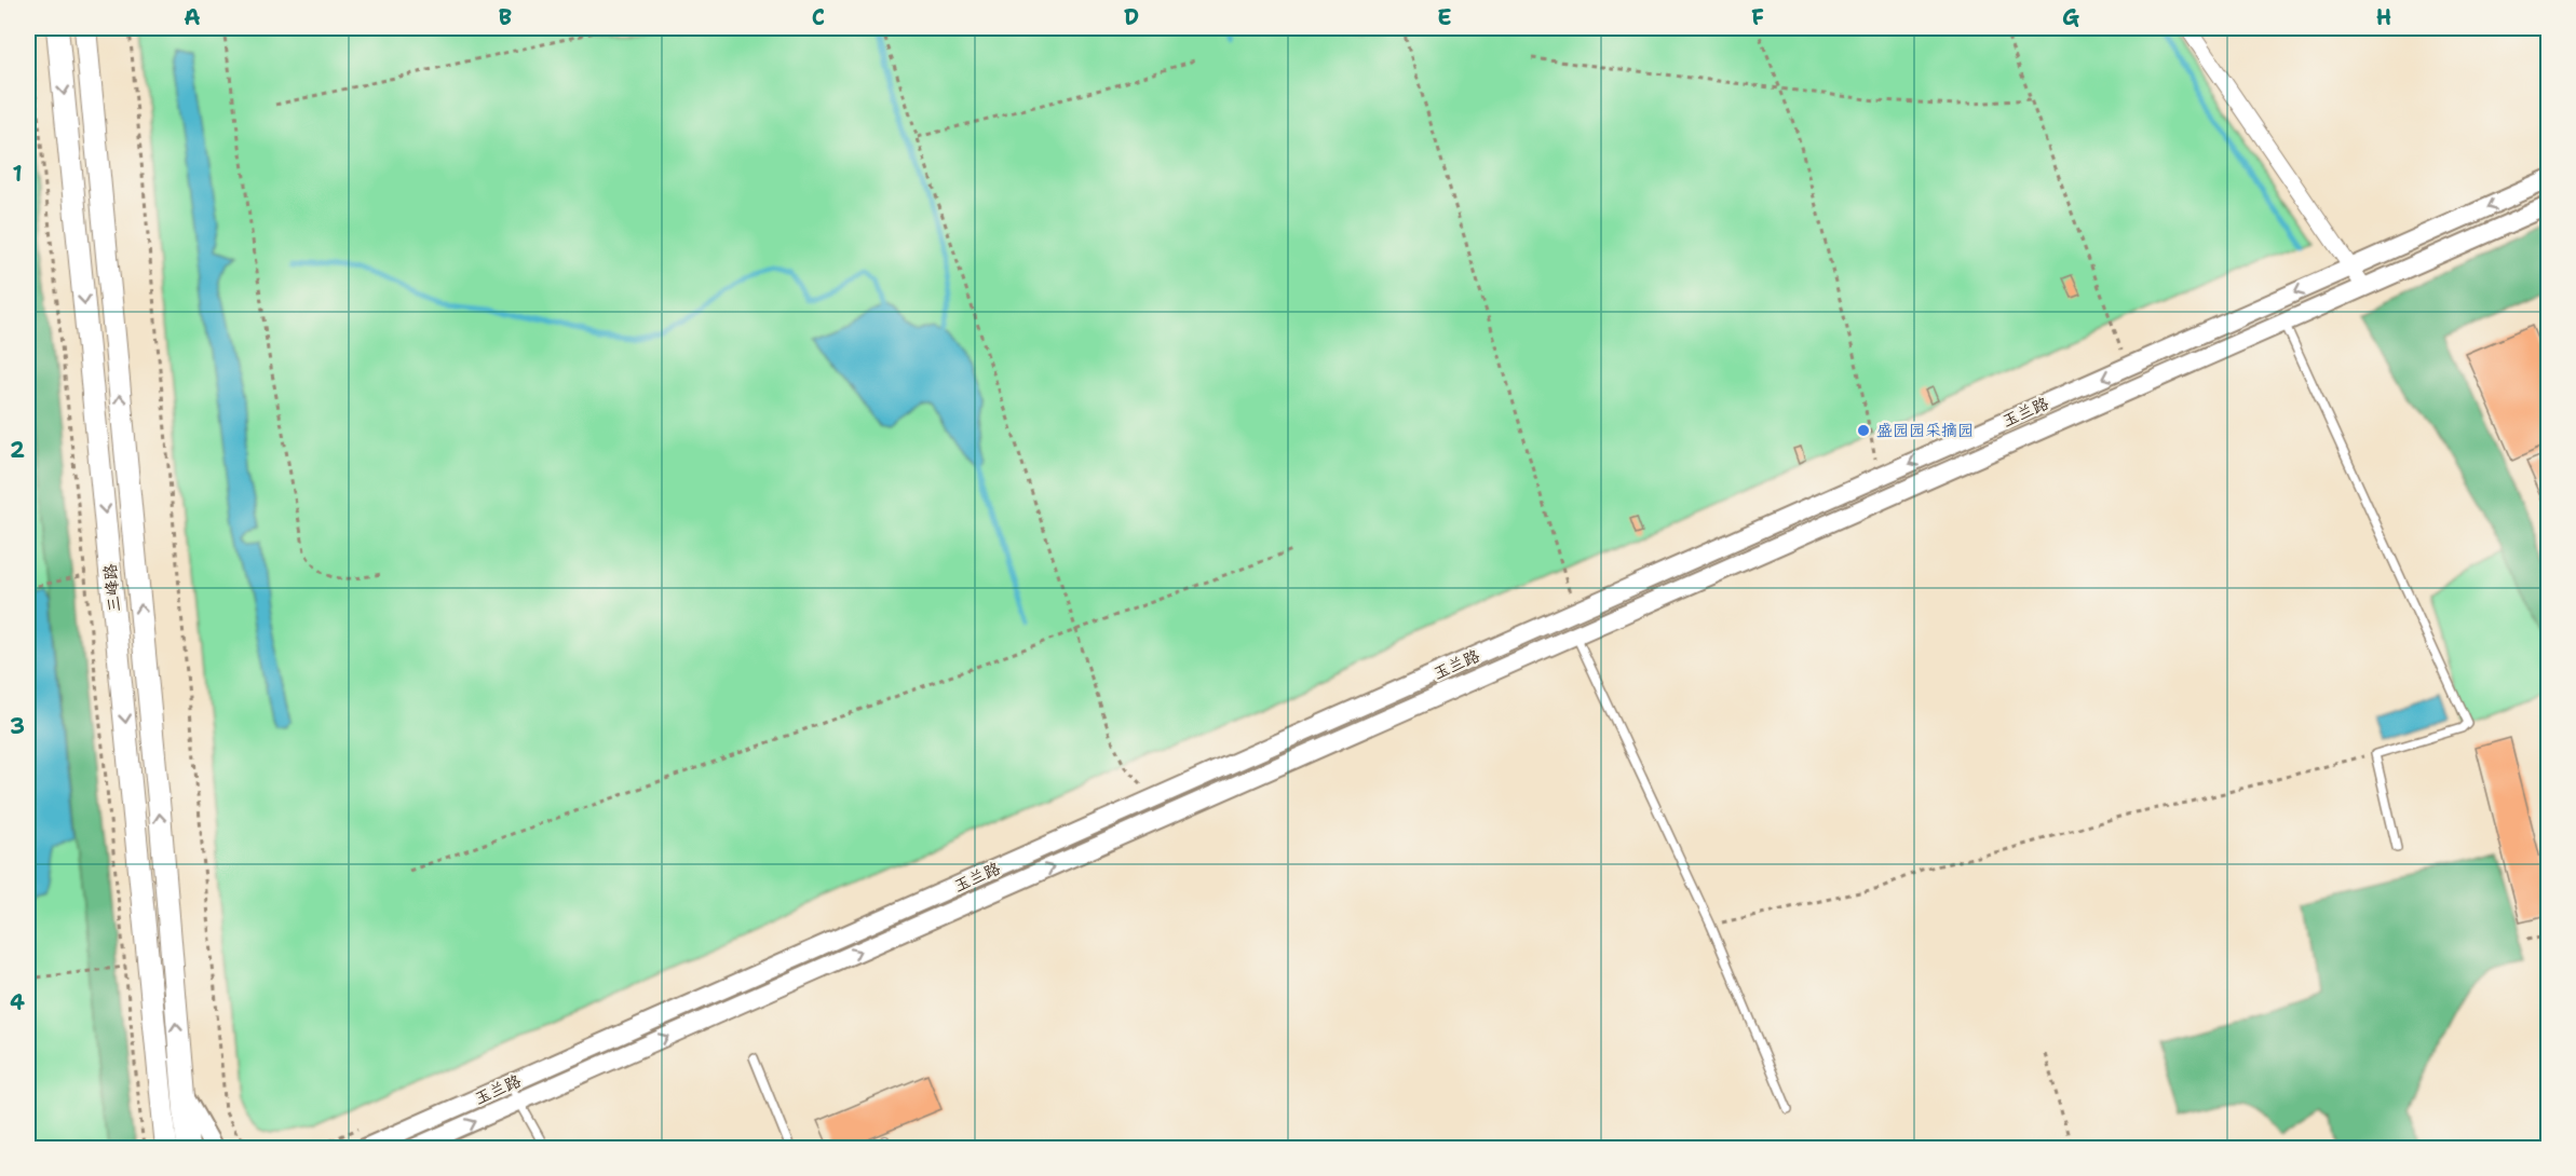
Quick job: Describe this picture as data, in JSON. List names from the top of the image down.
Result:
{
  "streets": {
    "main road": ["三峰路"],
    "street": ["玉兰路"]
  },
  "places": ["盛园园采摘园"],
  "grid": {
    "columns": [
      "A",
      "B",
      "C",
      "D",
      "E",
      "F",
      "G",
      "H"
    ],
    "rows": [
      "1",
      "2",
      "3",
      "4"
    ]
  }
}
